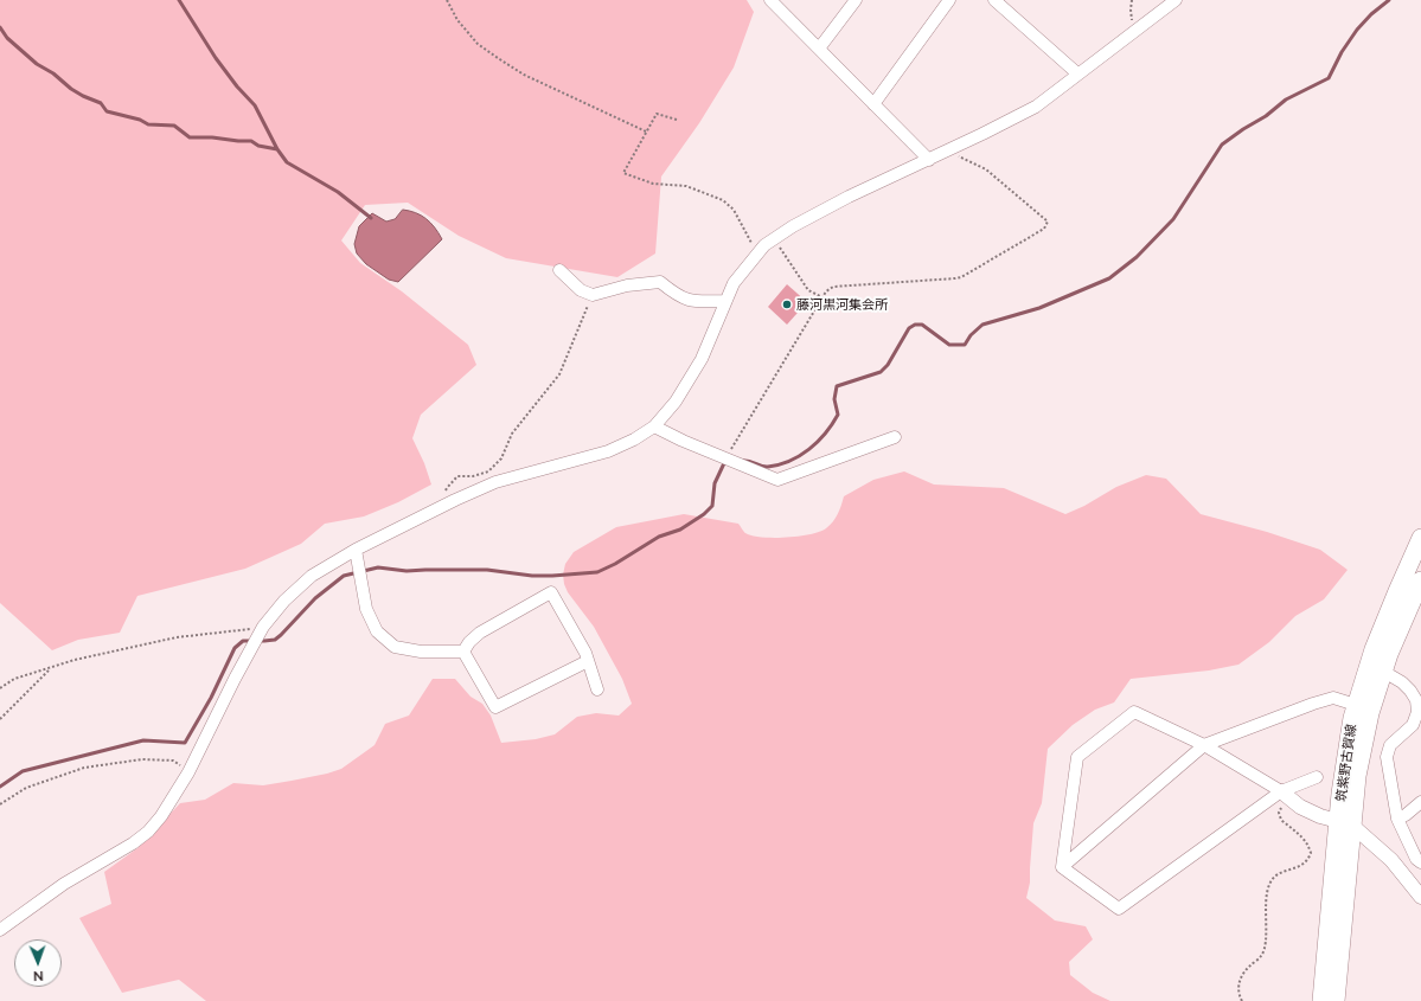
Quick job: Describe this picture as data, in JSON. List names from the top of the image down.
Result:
{
  "streets": {
    "main road": ["筑紫野古賀線"]
  },
  "places": ["藤河黒河集会所"],
  "north": "bottom"
}
